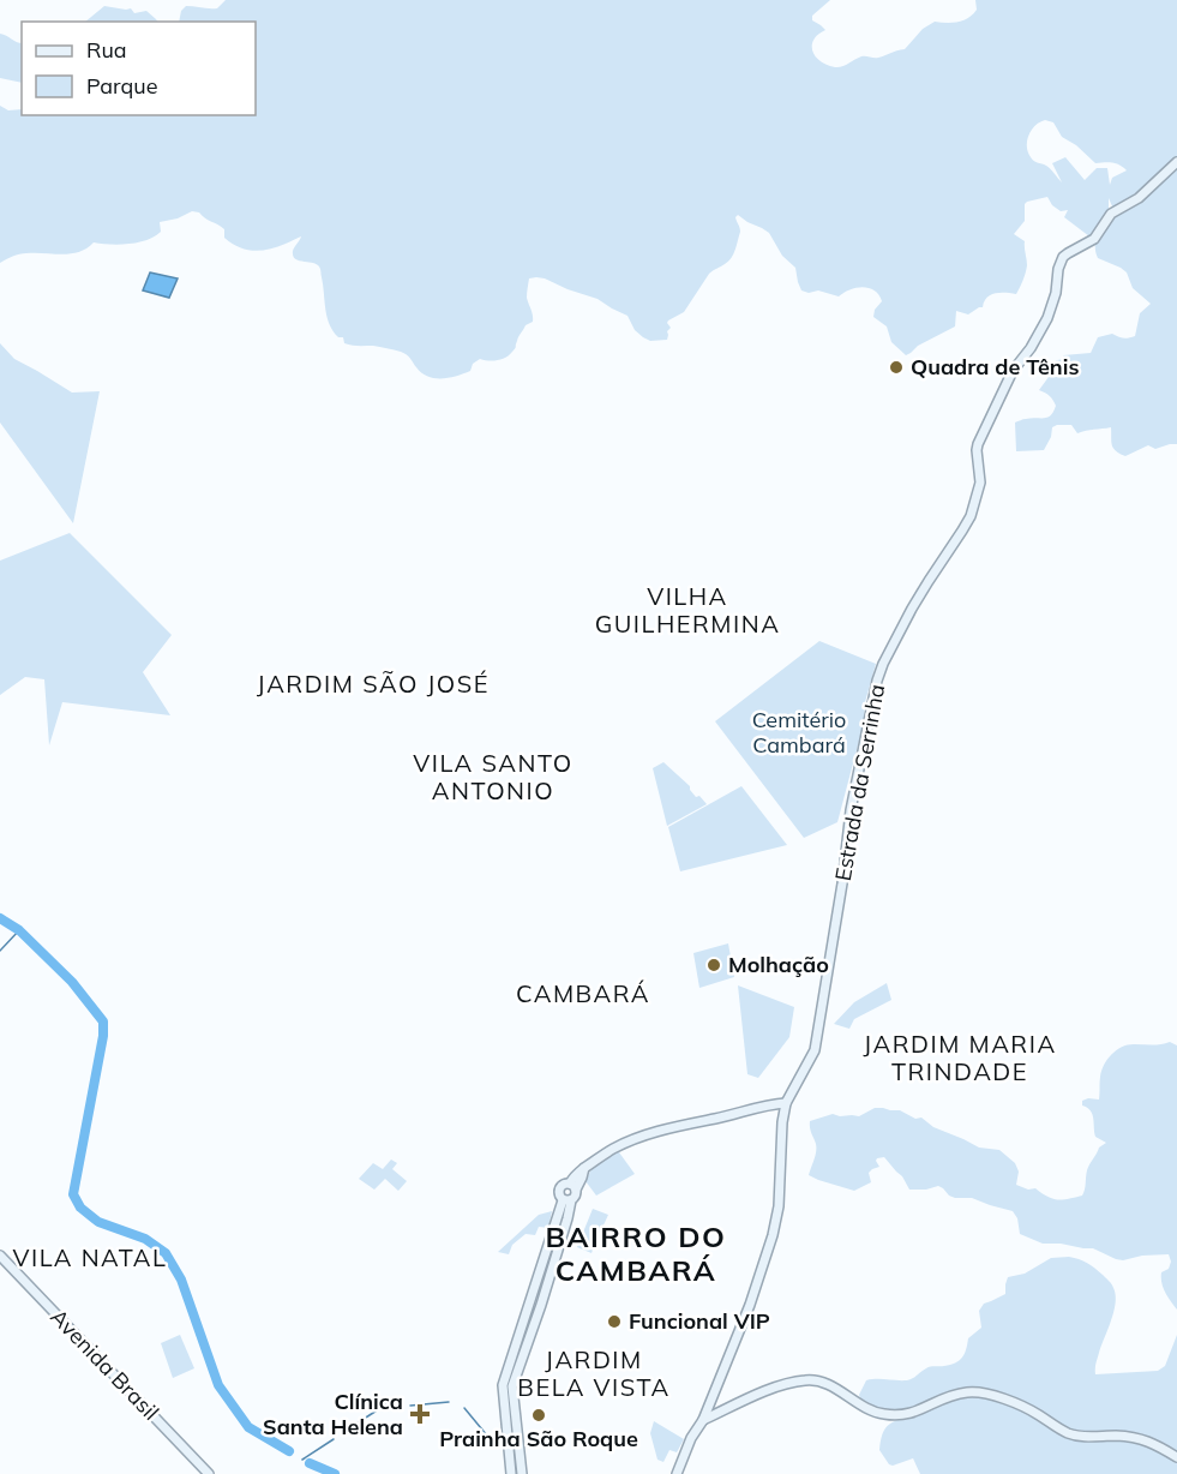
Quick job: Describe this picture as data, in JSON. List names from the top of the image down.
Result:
{
  "streets": {
    "street": ["Estrada da Serrinha", "Avenida Brasil"]
  },
  "districts": [
    "VILHA GUILHERMINA",
    "JARDIM SÃO JOSÉ",
    "VILA SANTO ANTONIO",
    "CAMBARÁ",
    "JARDIM MARIA TRINDADE",
    "BAIRRO DO CAMBARÁ",
    "VILA NATAL",
    "JARDIM BELA VISTA"
  ],
  "parks": ["Cemitério Cambará"],
  "places": {
    "other": [
      "Quadra de Tênis",
      "Molhação",
      "Funcional VIP",
      "Prainha São Roque"
    ],
    "health": ["Clínica Santa Helena"]
  },
  "legend": ["Rua", "Parque"]
}
